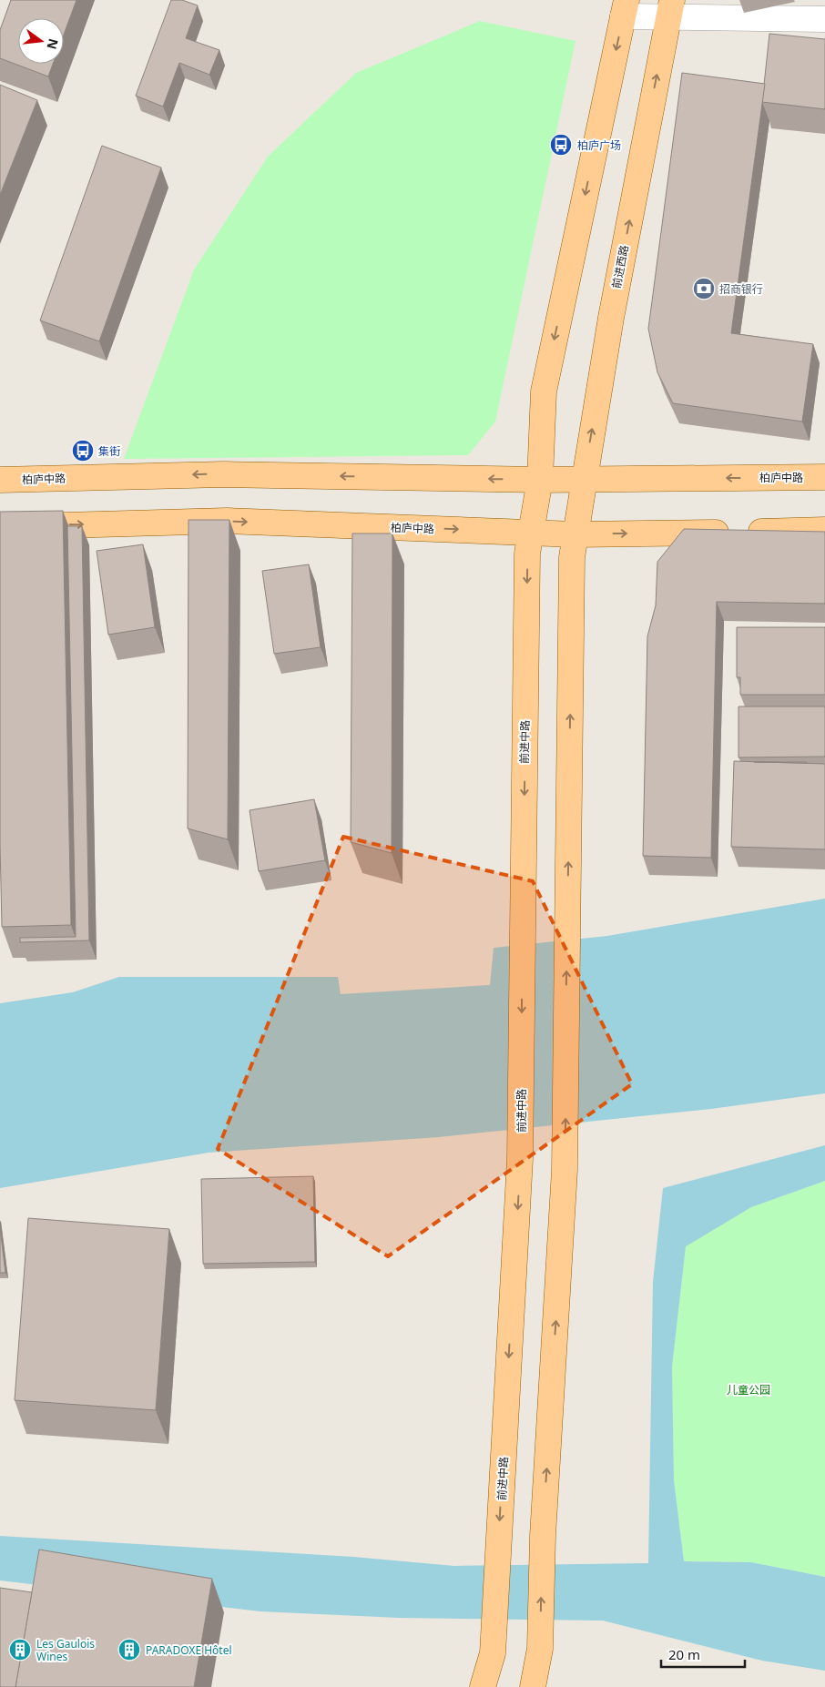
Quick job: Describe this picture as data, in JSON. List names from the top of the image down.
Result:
{
  "streets": {
    "main road": ["前进西路", "柏庐中路", "前进中路"]
  },
  "crossings": [
    ["前进西路", "柏庐中路"],
    ["柏庐中路", "前进中路"]
  ],
  "parks": ["儿童公园"],
  "places": {
    "bus stop": ["柏庐广场", "集街"],
    "bank": ["招商银行"],
    "building": ["Les Gaulois Wines", "PARADOXE Hôtel"]
  },
  "scale_bar": "20 m",
  "north": "right"
}
